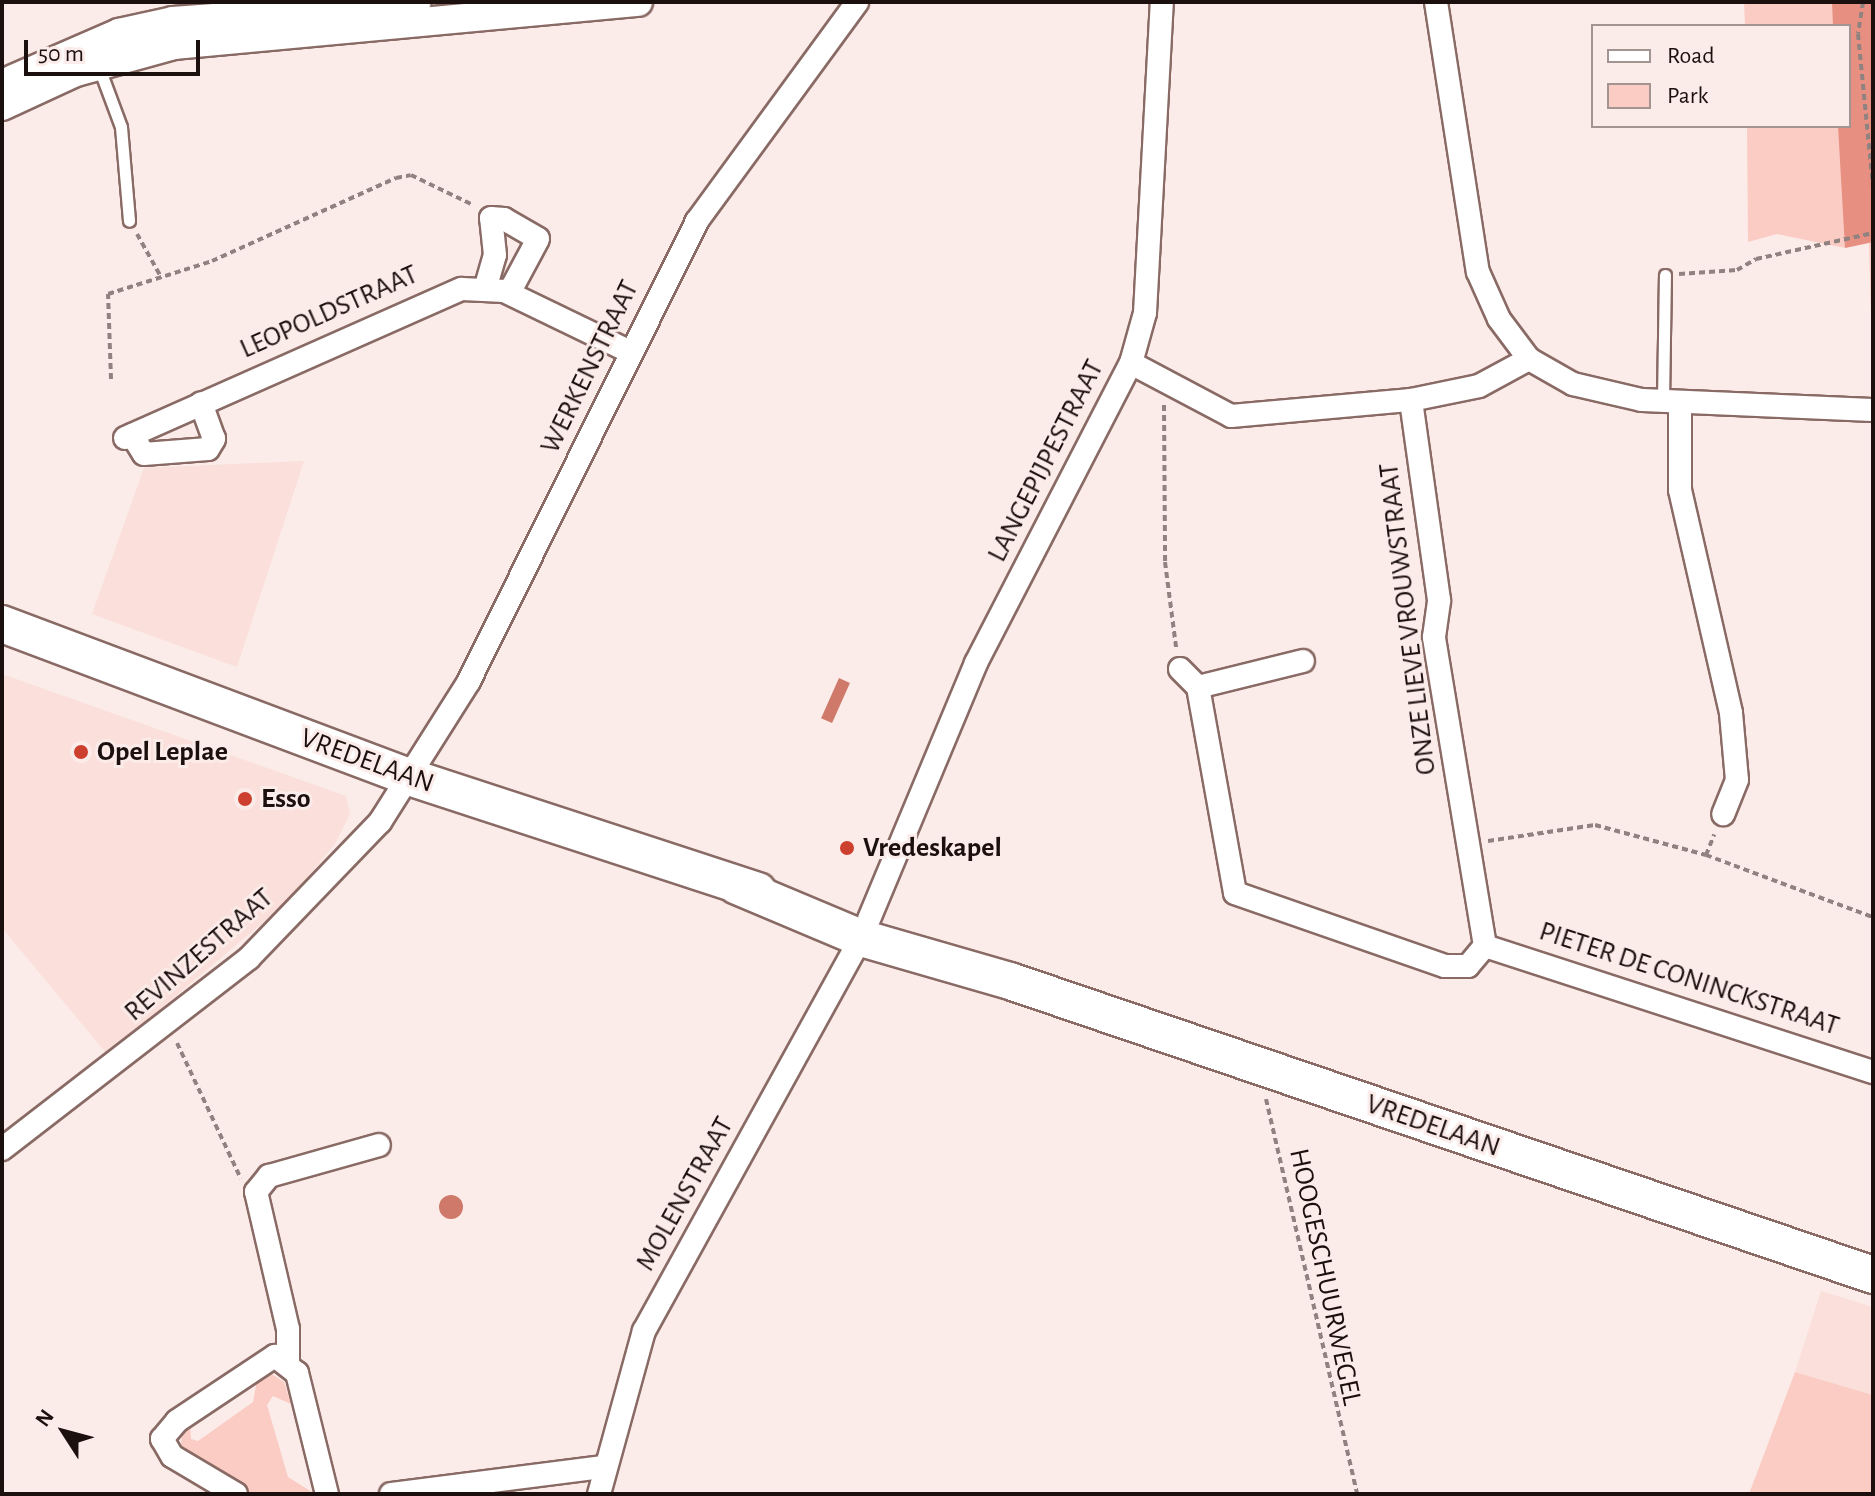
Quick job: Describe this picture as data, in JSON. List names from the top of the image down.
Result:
{
  "streets": {
    "main road": ["VREDELAAN"],
    "street": [
      "LEOPOLDSTRAAT",
      "WERKENSTRAAT",
      "LANGEPIJPESTRAAT",
      "ONZE LIEVE VROUWSTRAAT",
      "REVINZESTRAAT",
      "PIETER DE CONINCKSTRAAT",
      "MOLENSTRAAT"
    ],
    "path": ["HOOGESCHUURWEGEL"]
  },
  "crossings": [
    ["LEOPOLDSTRAAT", "WERKENSTRAAT"],
    ["WERKENSTRAAT", "VREDELAAN"],
    ["WERKENSTRAAT", "REVINZESTRAAT"],
    ["LANGEPIJPESTRAAT", "VREDELAAN"],
    ["LANGEPIJPESTRAAT", "MOLENSTRAAT"],
    ["ONZE LIEVE VROUWSTRAAT", "PIETER DE CONINCKSTRAAT"],
    ["VREDELAAN", "REVINZESTRAAT"],
    ["VREDELAAN", "MOLENSTRAAT"],
    ["VREDELAAN", "HOOGESCHUURWEGEL"]
  ],
  "places": ["Opel Leplae", "Esso", "Vredeskapel"],
  "legend": ["Road", "Park"],
  "scale_bar": "50 m",
  "north": "top left"
}
